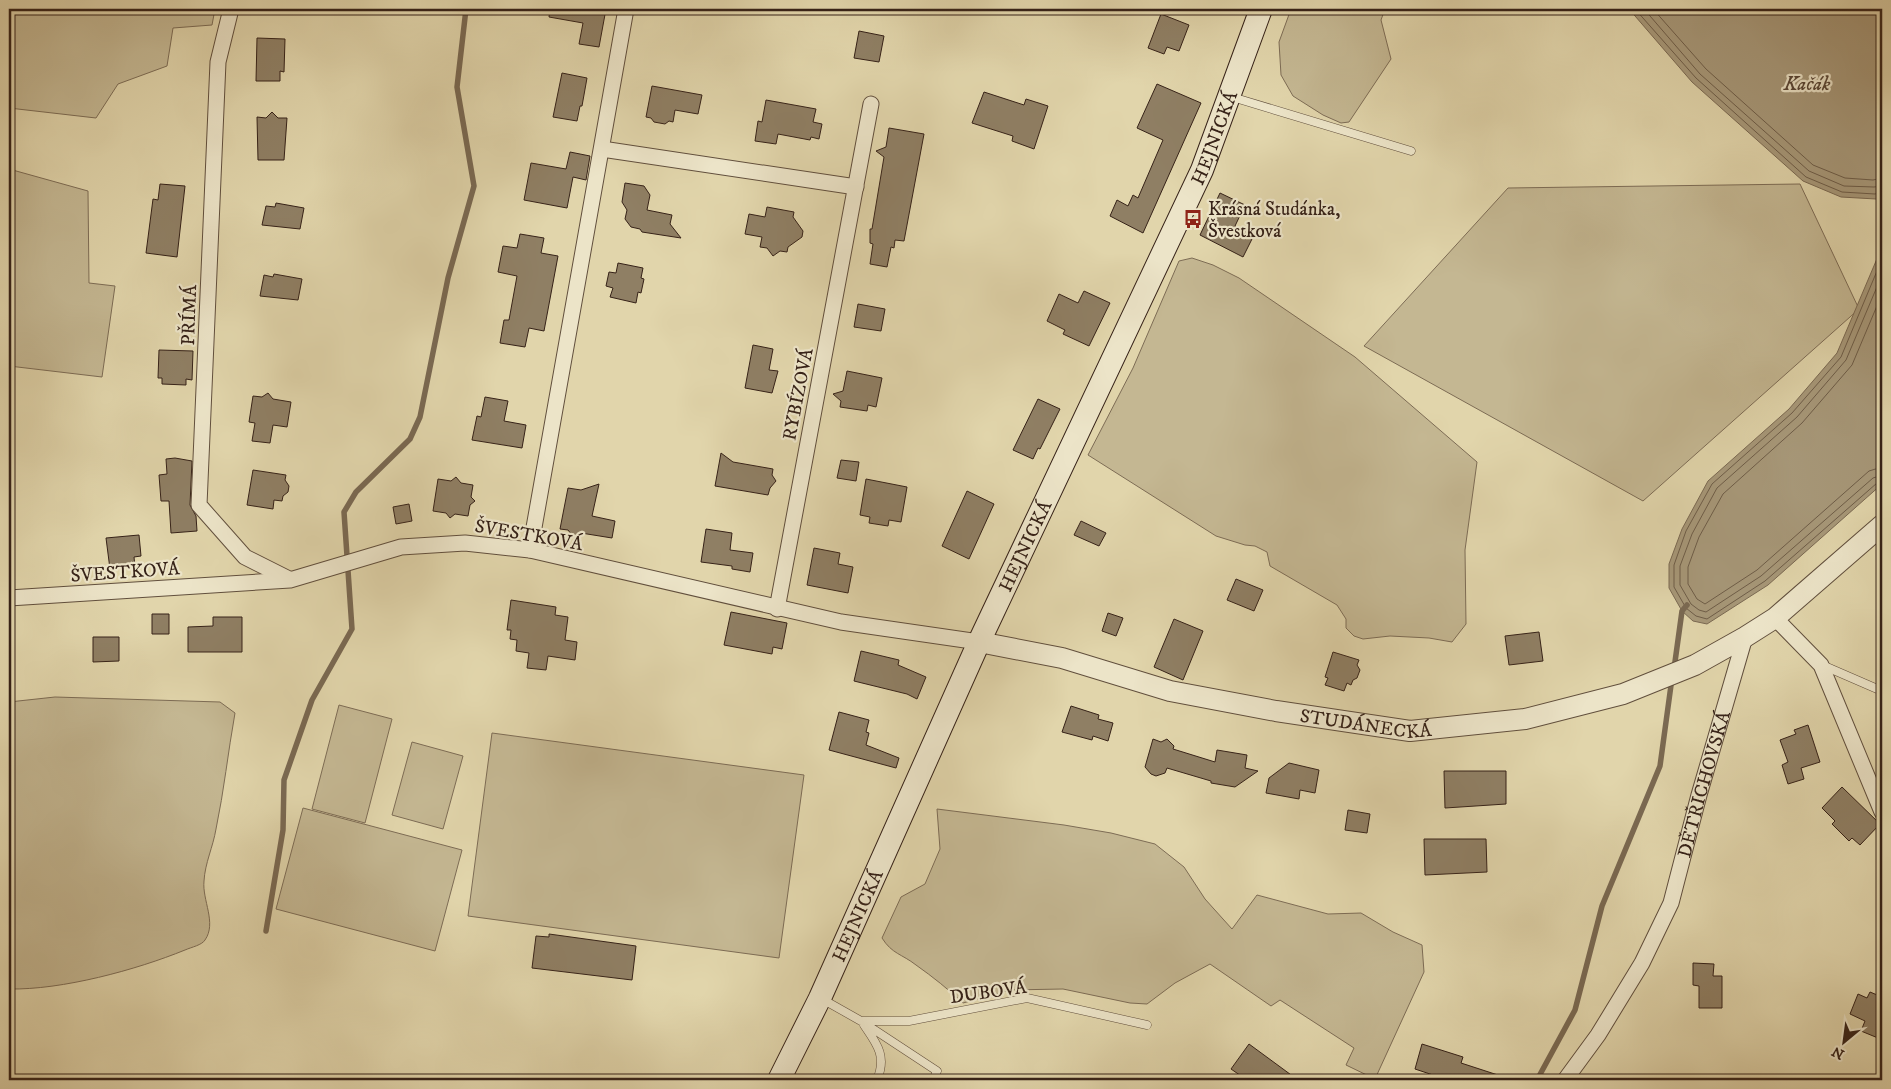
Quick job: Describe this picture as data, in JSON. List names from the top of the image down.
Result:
{
  "streets": {
    "main road": ["HEJNICKÁ"],
    "street": [
      "PŘÍMÁ",
      "RYBÍZOVÁ",
      "ŠVESTKOVÁ",
      "STUDÁNECKÁ",
      "DĚTŘICHOVSKÁ"
    ],
    "lane": ["DUBOVÁ"]
  },
  "crossings": [
    ["HEJNICKÁ", "ŠVESTKOVÁ"],
    ["HEJNICKÁ", "STUDÁNECKÁ"],
    ["PŘÍMÁ", "ŠVESTKOVÁ"],
    ["RYBÍZOVÁ", "ŠVESTKOVÁ"],
    ["ŠVESTKOVÁ", "STUDÁNECKÁ"],
    ["STUDÁNECKÁ", "DĚTŘICHOVSKÁ"]
  ],
  "water": ["Kačák"],
  "places": {
    "bus stop": ["Krásná Studánka, Švestková"]
  },
  "north": "bottom left"
}
